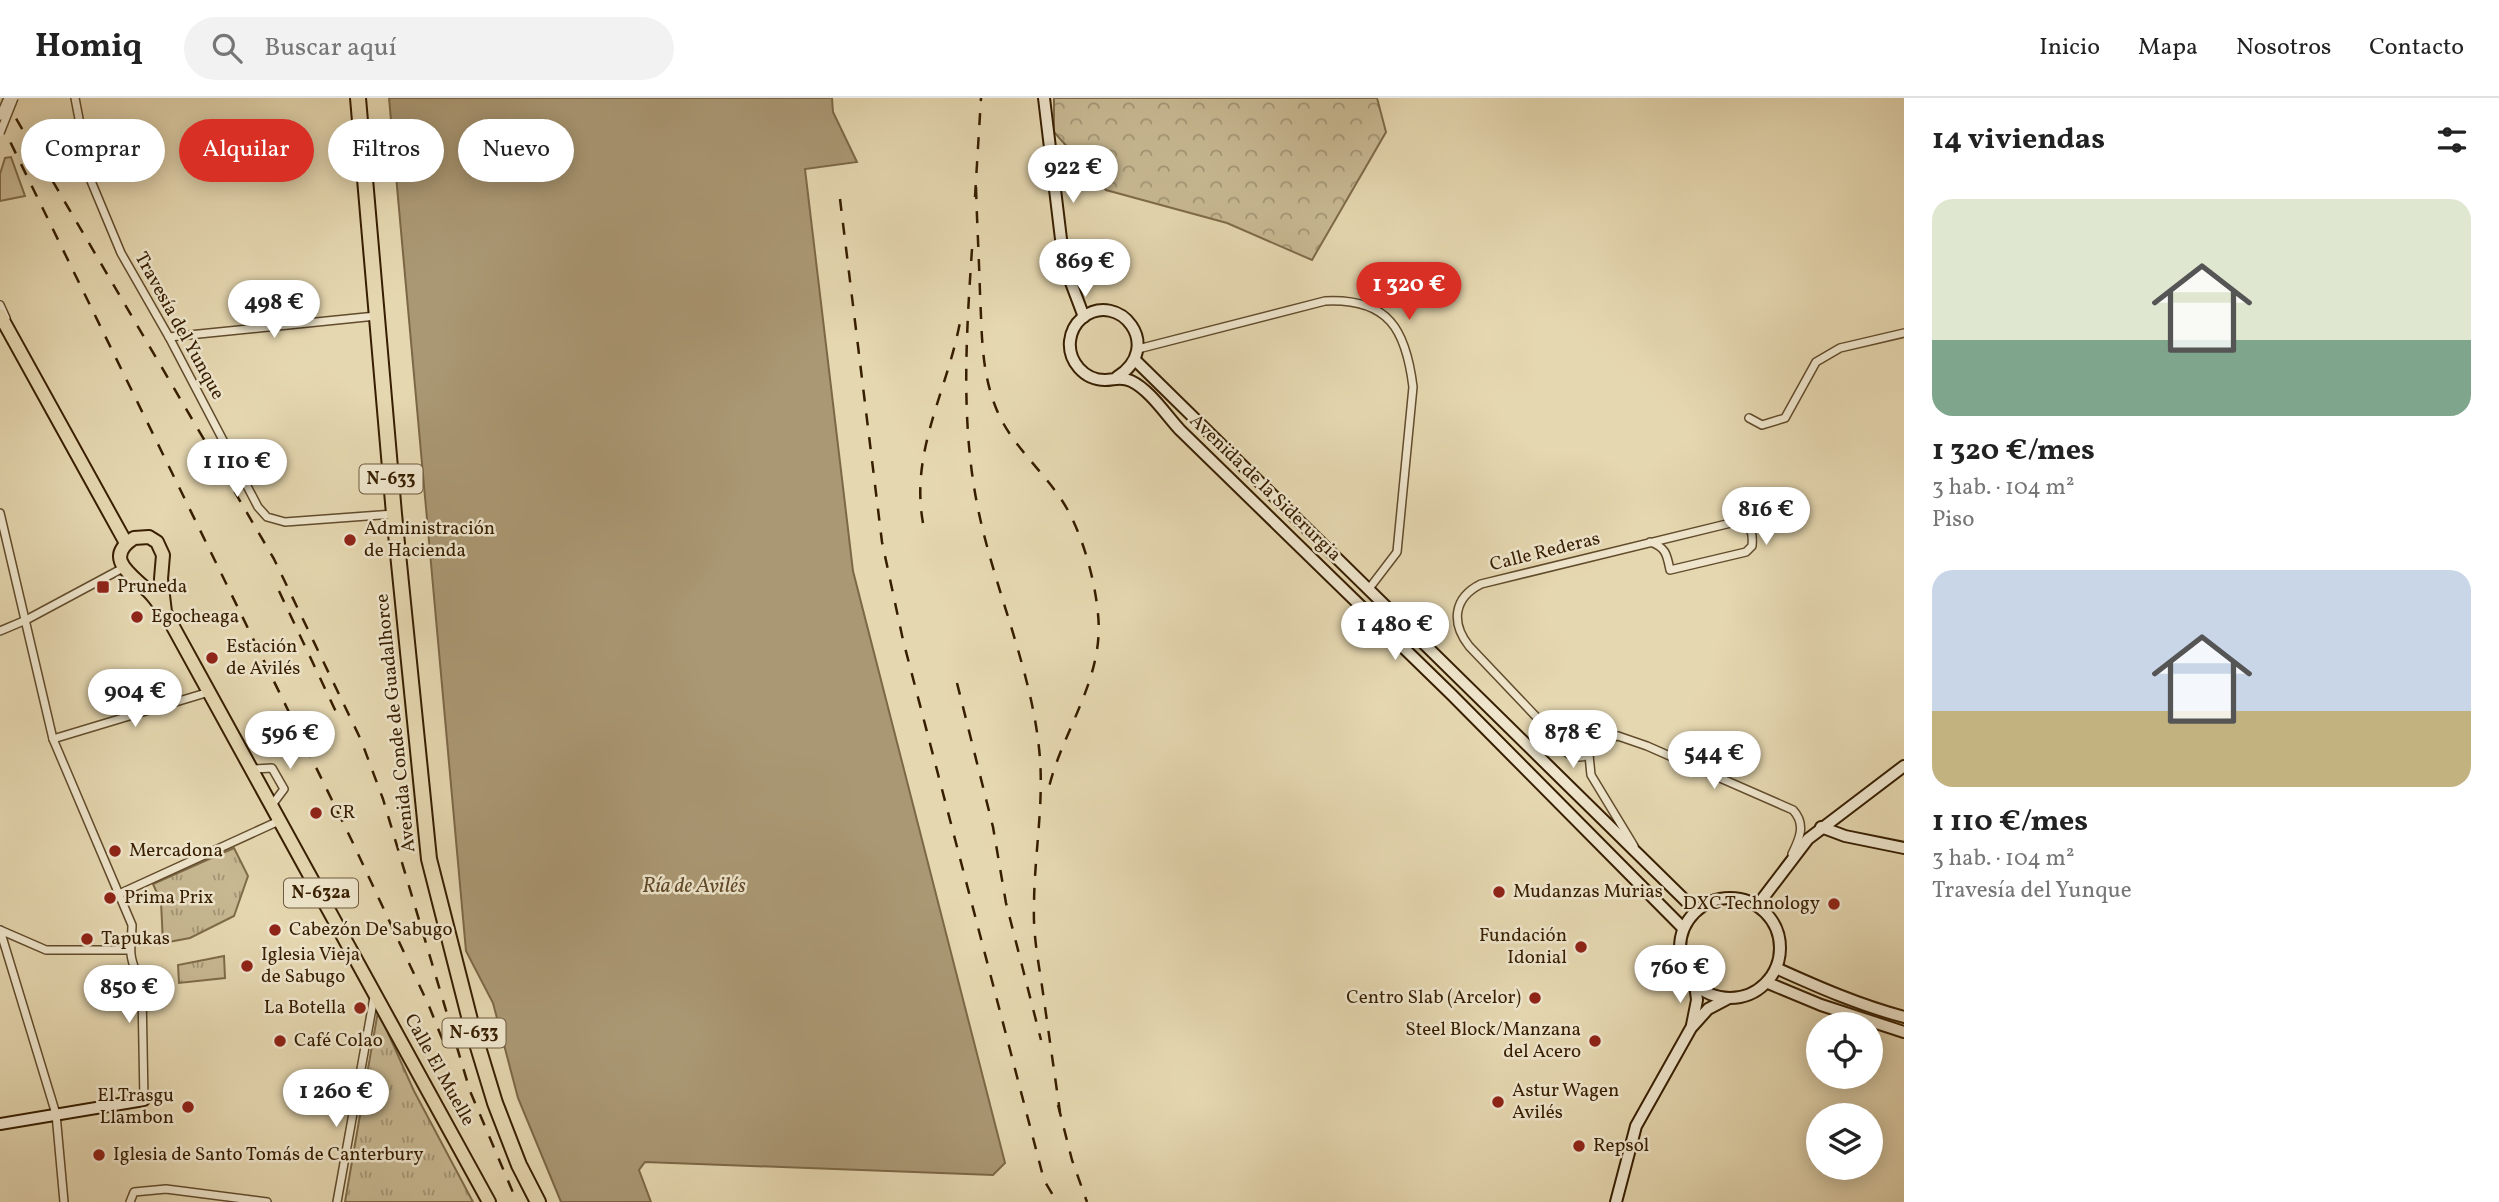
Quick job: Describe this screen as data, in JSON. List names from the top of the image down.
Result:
{
  "streets": {
    "highway": ["N-633", "Avenida Conde de Guadalhorce"],
    "main road": ["N-632a", "Calle El Muelle"],
    "street": ["Travesía del Yunque", "Avenida de la Siderurgia", "Calle Rederas"]
  },
  "crossings": [
    ["Travesía del Yunque", "Avenida Conde de Guadalhorce"],
    ["N-632a", "Calle El Muelle"]
  ],
  "water": ["Ría de Avilés"],
  "places": {
    "other": [
      "Administración de Hacienda",
      "Egocheaga",
      "Estación de Avilés",
      "CR",
      "Mercadona",
      "Mudanzas Murias",
      "Prima Prix",
      "DXC Technology",
      "Cabezón De Sabugo",
      "Tapukas",
      "Fundación Idonial",
      "Iglesia Vieja de Sabugo",
      "Centro Slab (Arcelor)",
      "La Botella",
      "Café Colao",
      "Steel Block/Manzana del Acero",
      "Astur Wagen Avilés",
      "El Trasgu Llambon",
      "Repsol",
      "Iglesia de Santo Tomás de Canterbury"
    ],
    "transit": ["Pruneda"]
  },
  "page": {
    "header": "Homiq",
    "search": "Buscar aquí",
    "nav": [
      "Inicio",
      "Mapa",
      "Nosotros",
      "Contacto"
    ],
    "heading": "14 viviendas",
    "chip": [
      "Comprar",
      "Alquilar",
      "Filtros",
      "Nuevo"
    ],
    "price": [
      "922 €",
      "869 €",
      "1 320 €",
      "498 €",
      "1 110 €",
      "816 €",
      "1 480 €",
      "904 €",
      "878 €",
      "596 €",
      "544 €",
      "760 €",
      "850 €",
      "1 260 €"
    ],
    "list": [
      {
        "name": "1 320 €/mes",
        "note": "3 hab. · 104 m² · Piso"
      },
      {
        "name": "1 110 €/mes",
        "note": "3 hab. · 104 m² · Travesía del Yunque"
      }
    ]
  }
}
